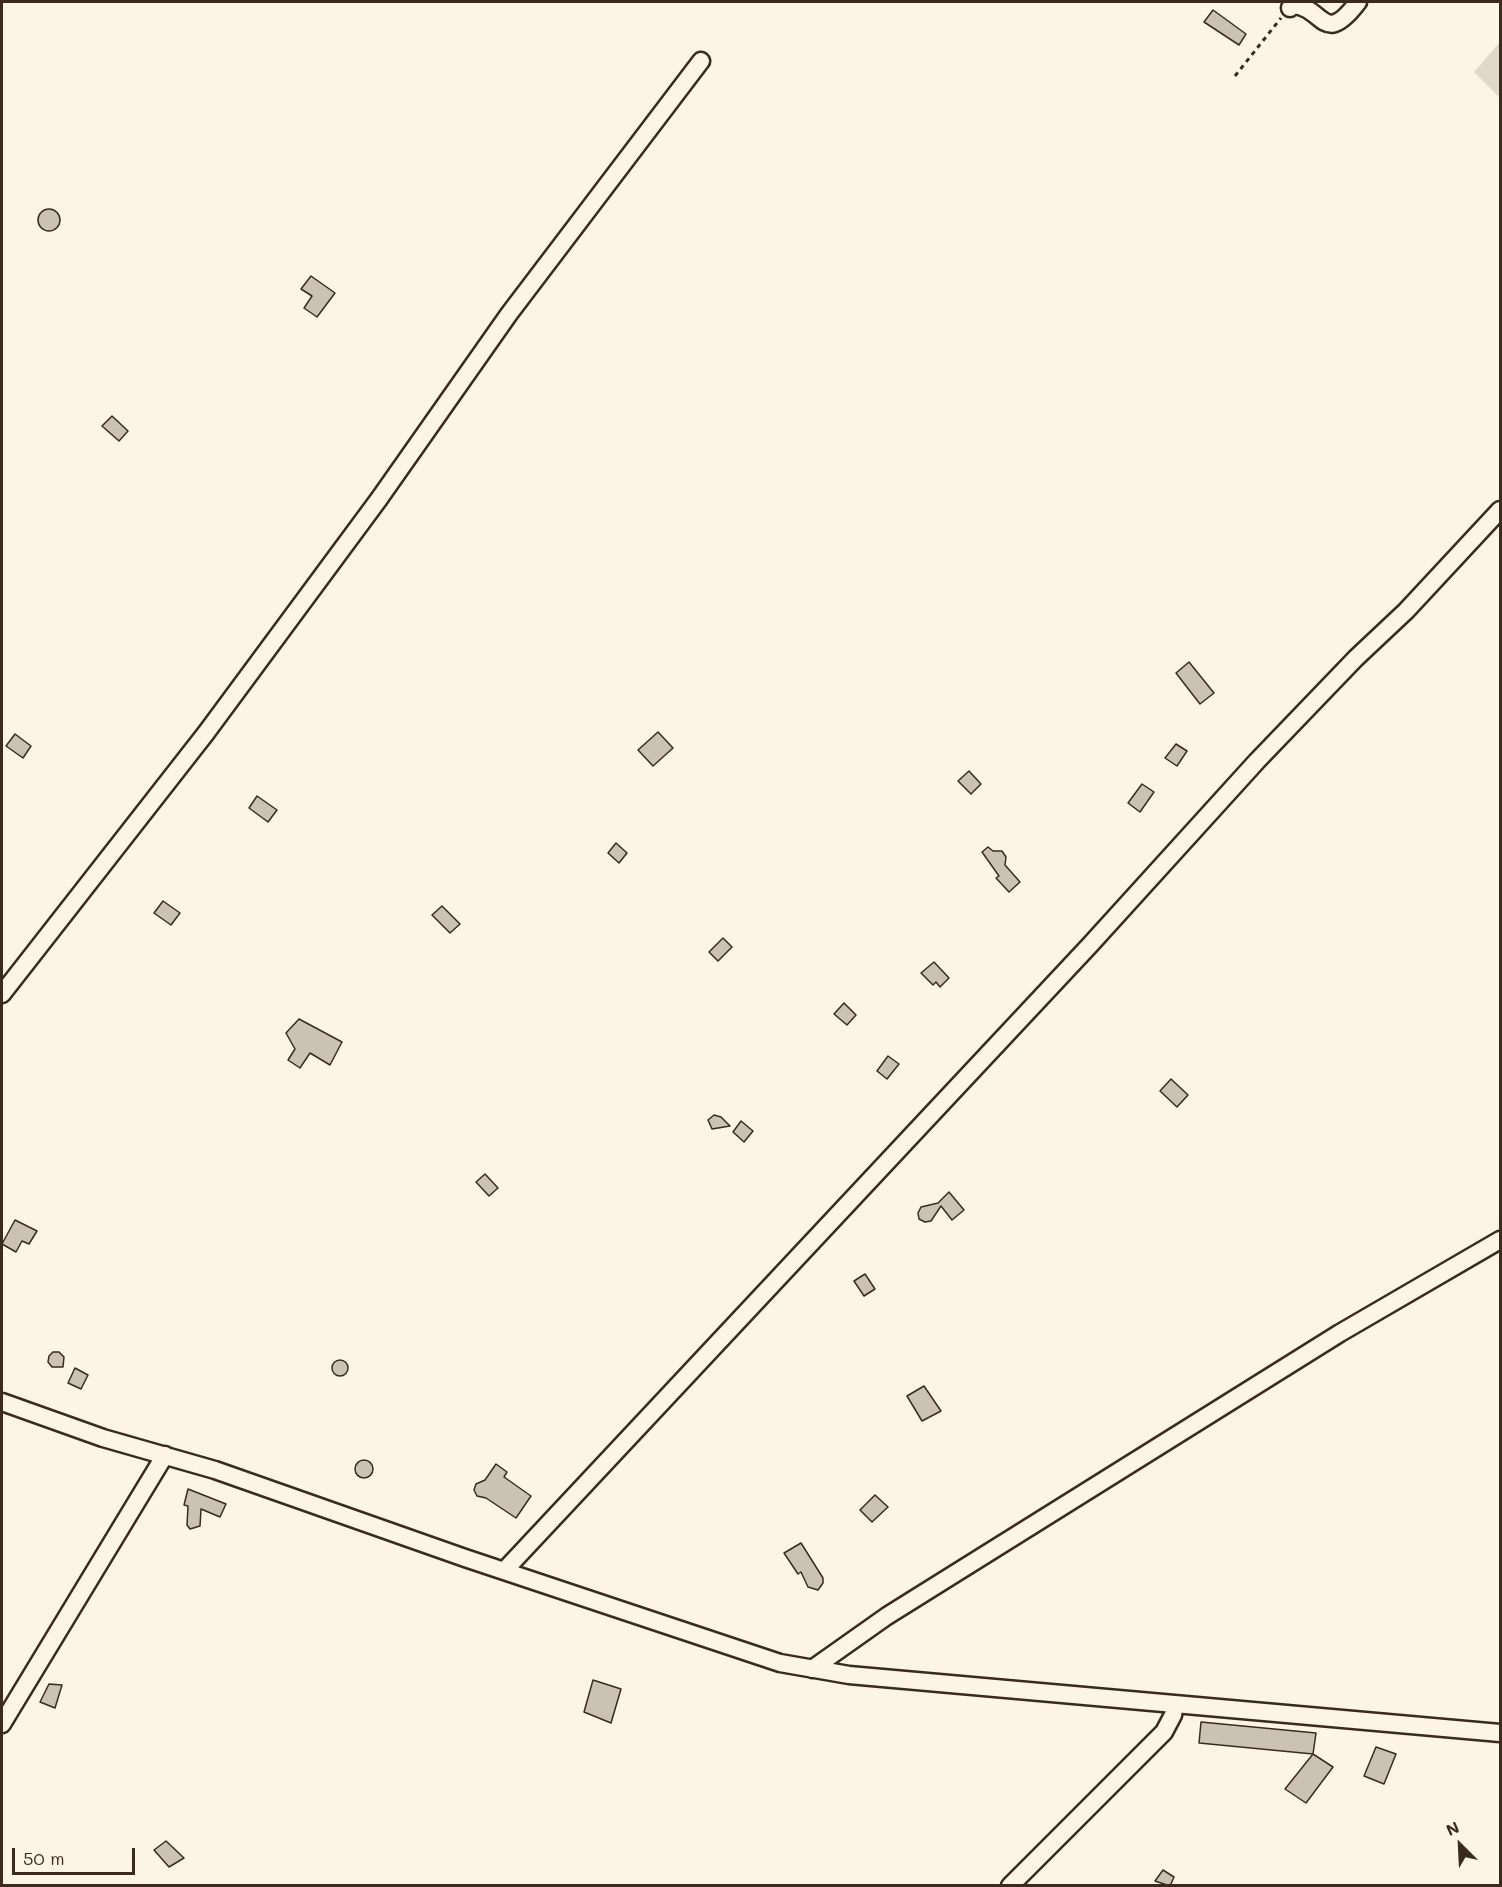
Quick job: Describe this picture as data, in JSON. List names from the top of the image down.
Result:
{
  "scale_bar": "50 m",
  "north": "top left"
}
